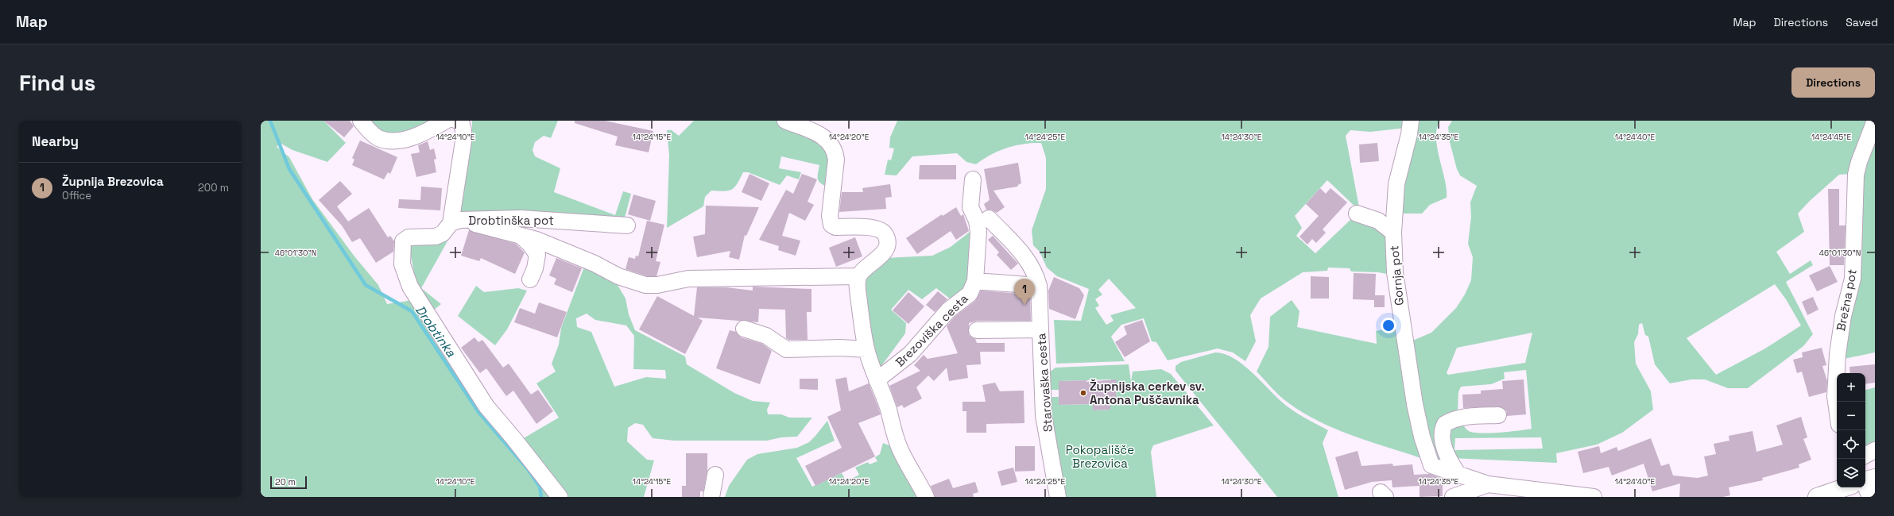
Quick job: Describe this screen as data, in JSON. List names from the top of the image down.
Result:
{
  "streets": {
    "street": [
      "Drobtinška pot",
      "Gornja pot",
      "Brežna pot",
      "Brezoviška cesta",
      "Starovaška cesta"
    ]
  },
  "water": ["Drobtinka"],
  "parks": ["Pokopališče Brezovica"],
  "places": ["Župnijska cerkev sv. Antona Puščavnika"],
  "scale_bar": "20 m",
  "page": {
    "header": "Map",
    "nav": ["Map", "Directions", "Saved"],
    "buttons": "Directions",
    "title": "Find us",
    "heading": "Nearby",
    "list": [
      {
        "mark": "1",
        "name": "Župnija Brezovica",
        "note": "Office",
        "value": "200 m"
      }
    ],
    "pins": "1",
    "map_buttons": ["+", "−"],
    "scale": "20 m"
  },
  "coordinates": [
    "14°24'10\"E",
    "14°24'15\"E",
    "14°24'20\"E",
    "14°24'25\"E",
    "14°24'30\"E",
    "14°24'35\"E",
    "14°24'40\"E",
    "14°24'45\"E",
    "46°01'30\"N"
  ]
}
